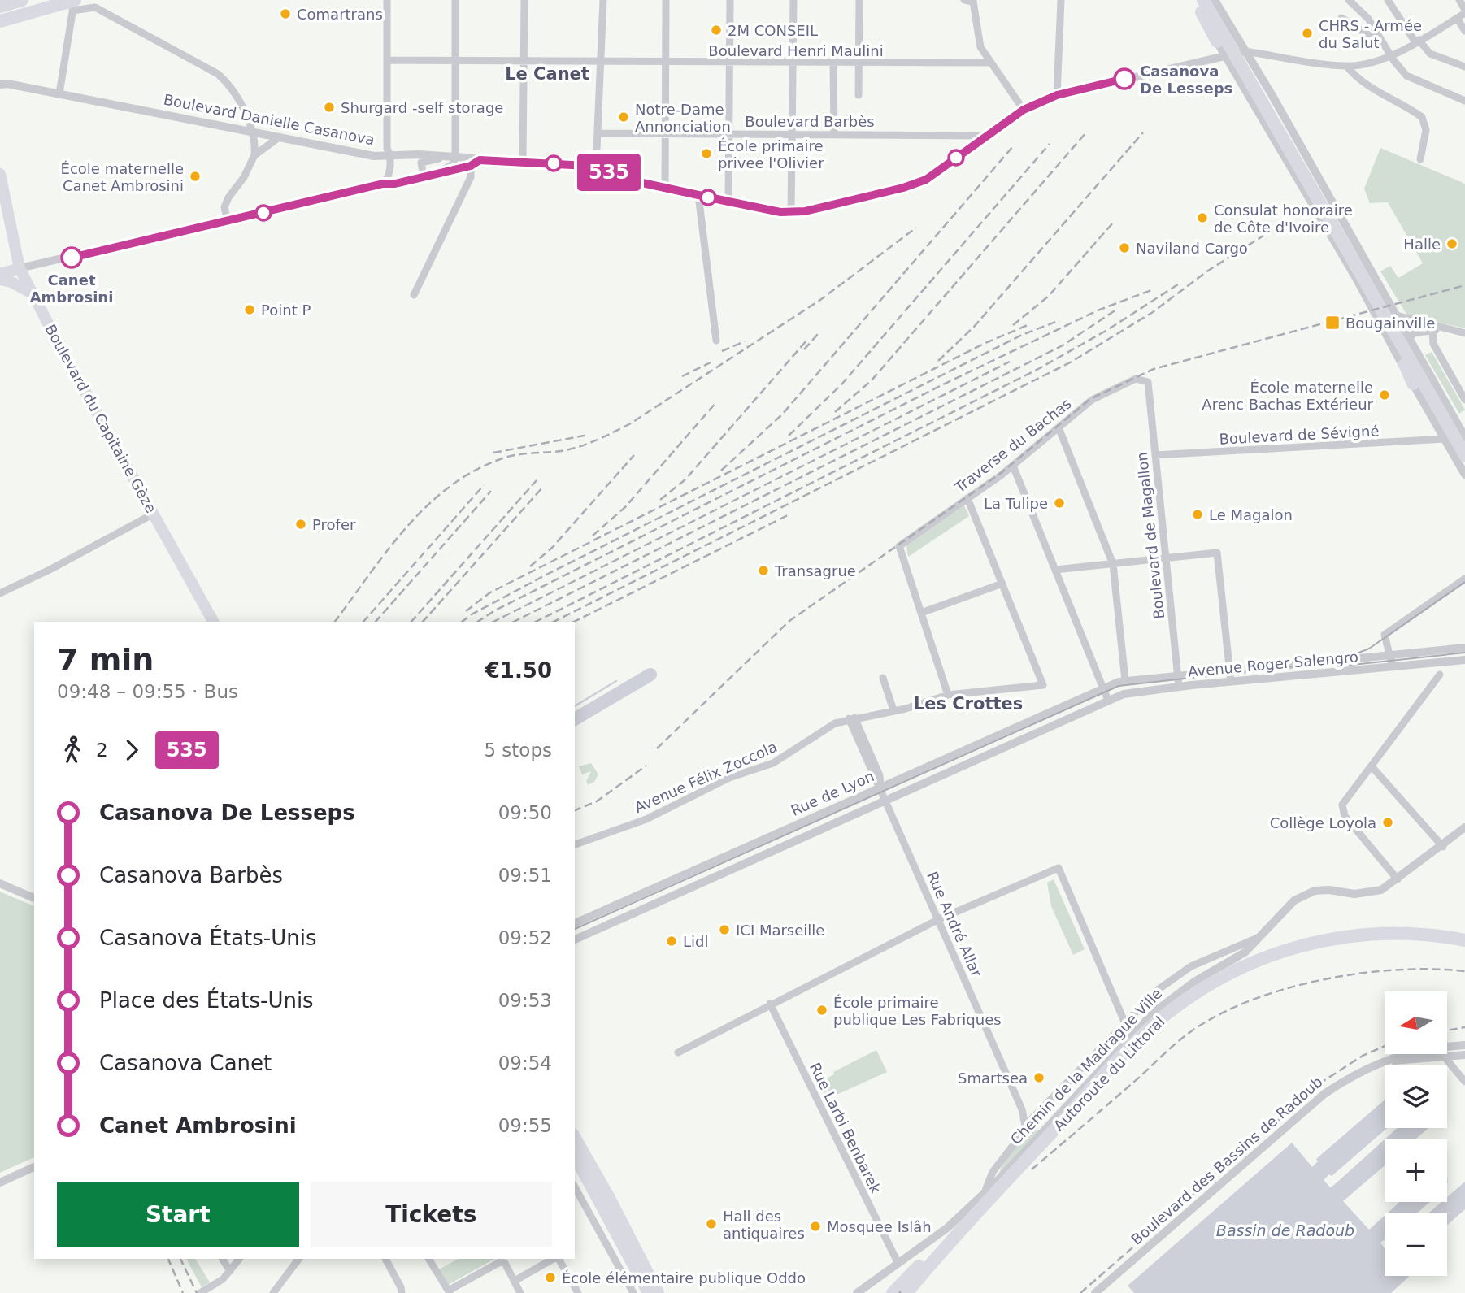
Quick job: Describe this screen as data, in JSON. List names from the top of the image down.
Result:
{
  "streets": {
    "highway": ["Autoroute du Littoral"],
    "main road": ["Boulevard du Capitaine Gèze"],
    "street": [
      "Boulevard Henri Maulini",
      "Boulevard Danielle Casanova",
      "Boulevard Barbès",
      "Boulevard de Sévigné",
      "Traverse du Bachas",
      "Boulevard de Magallon",
      "Avenue Roger Salengro",
      "Avenue Félix Zoccola",
      "Rue de Lyon",
      "Rue André Allar",
      "Chemin de la Madrague Ville",
      "Rue Larbi Benbarek",
      "Boulevard des Bassins de Radoub"
    ]
  },
  "crossings": [
    ["Boulevard Danielle Casanova", "Boulevard Barbès"],
    ["Boulevard de Sévigné", "Boulevard de Magallon"],
    ["Traverse du Bachas", "Boulevard de Magallon"],
    ["Boulevard de Magallon", "Avenue Roger Salengro"],
    ["Avenue Roger Salengro", "Rue de Lyon"],
    ["Avenue Félix Zoccola", "Rue André Allar"],
    ["Rue de Lyon", "Rue André Allar"],
    ["Chemin de la Madrague Ville", "Rue Larbi Benbarek"]
  ],
  "districts": ["Le Canet", "Les Crottes"],
  "water": ["Bassin de Radoub"],
  "places": {
    "other": [
      "Comartrans",
      "2M CONSEIL",
      "CHRS - Armée du Salut",
      "Casanova De Lesseps",
      "Shurgard -self storage",
      "Notre-Dame Annonciation",
      "École primaire privee l'Olivier",
      "École maternelle Canet Ambrosini",
      "Consulat honoraire de Côte d'Ivoire",
      "Halle",
      "Naviland Cargo",
      "Canet Ambrosini",
      "Point P",
      "École maternelle Arenc Bachas Extérieur",
      "La Tulipe",
      "Le Magalon",
      "Profer",
      "Transagrue",
      "Collège Loyola",
      "ICI Marseille",
      "Lidl",
      "École primaire publique Les Fabriques",
      "Smartsea",
      "Hall des antiquaires",
      "Mosquee Islâh",
      "École élémentaire publique Oddo"
    ],
    "transit": ["Bougainville"]
  },
  "lines": ["bus line 535"],
  "north": "left",
  "page": {
    "on_map": "535",
    "heading": ["7 min", "09:48 – 09:55 · Bus", "€1.50"],
    "legs": ["2", "535", "5 stops"],
    "list": [
      {
        "name": "Casanova De Lesseps",
        "value": "09:50"
      },
      {
        "name": "Casanova Barbès",
        "value": "09:51"
      },
      {
        "name": "Casanova États-Unis",
        "value": "09:52"
      },
      {
        "name": "Place des États-Unis",
        "value": "09:53"
      },
      {
        "name": "Casanova Canet",
        "value": "09:54"
      },
      {
        "name": "Canet Ambrosini",
        "value": "09:55"
      }
    ],
    "map_buttons": ["+", "−"],
    "buttons": ["Start", "Tickets"]
  }
}
